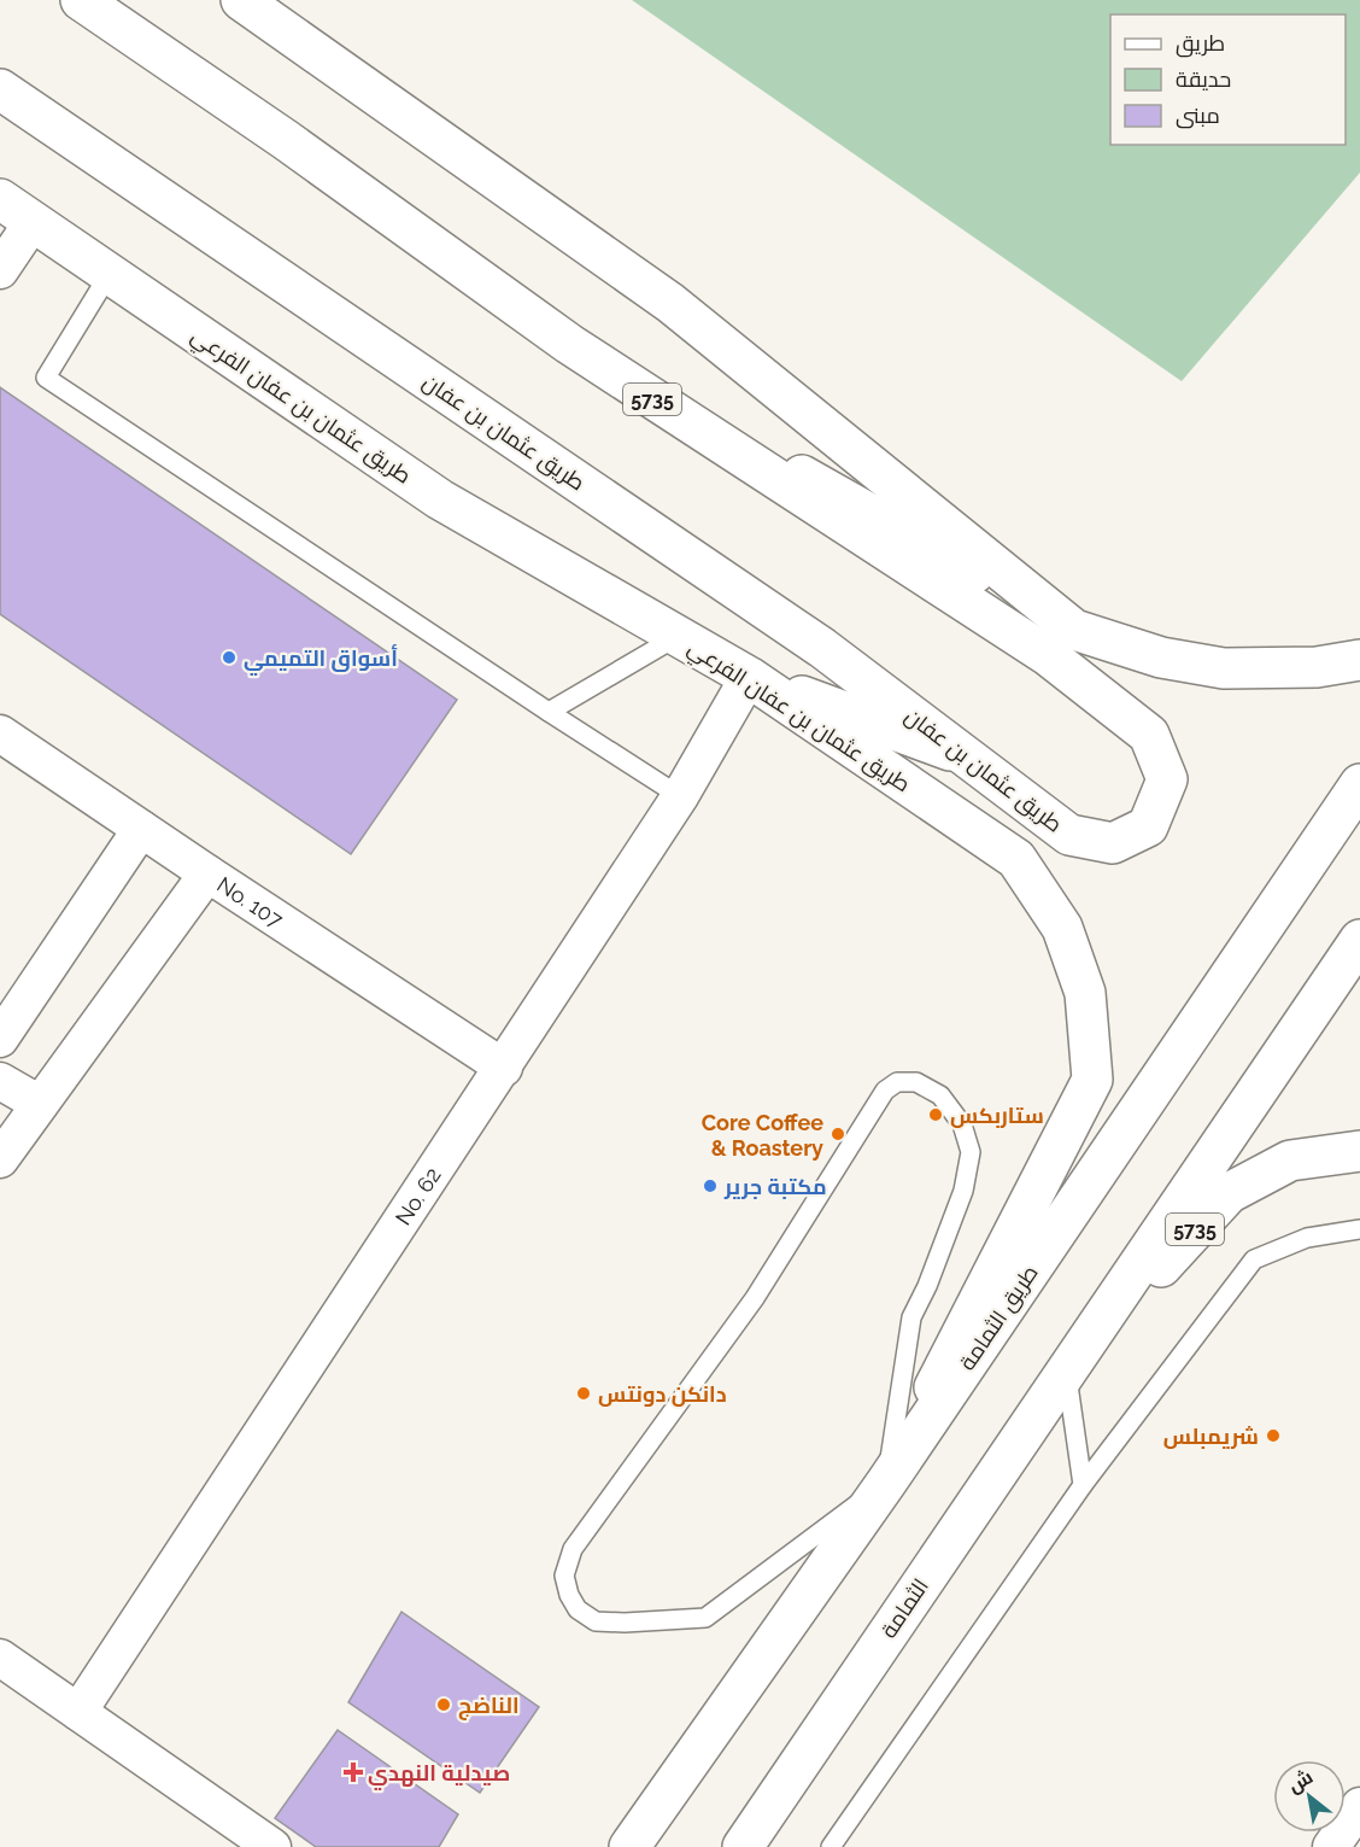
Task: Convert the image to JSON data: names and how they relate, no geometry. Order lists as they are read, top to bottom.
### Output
{
  "streets": {
    "main road": [
      "5735",
      "طريق عثمان بن عفان الفرعي",
      "طريق عثمان بن عفان",
      "طريق الثمامة",
      "الثمامة"
    ],
    "street": ["No. 107", "No. 62"]
  },
  "crossings": [
    ["5735", "الثمامة"],
    ["طريق عثمان بن عفان الفرعي", "No. 62"],
    ["طريق عثمان بن عفان الفرعي", "طريق الثمامة"],
    ["No. 107", "No. 62"]
  ],
  "places": {
    "other": [
      "أسواق التميمي",
      "ستاربكس",
      "Core Coffee & Roastery",
      "مكتبة جرير",
      "دانكن دونتس",
      "شريمبلس",
      "الناضج"
    ],
    "health": ["صيدلية النهدي"]
  },
  "legend": ["طريق", "حديقة", "مبنى"],
  "north": "top left"
}
